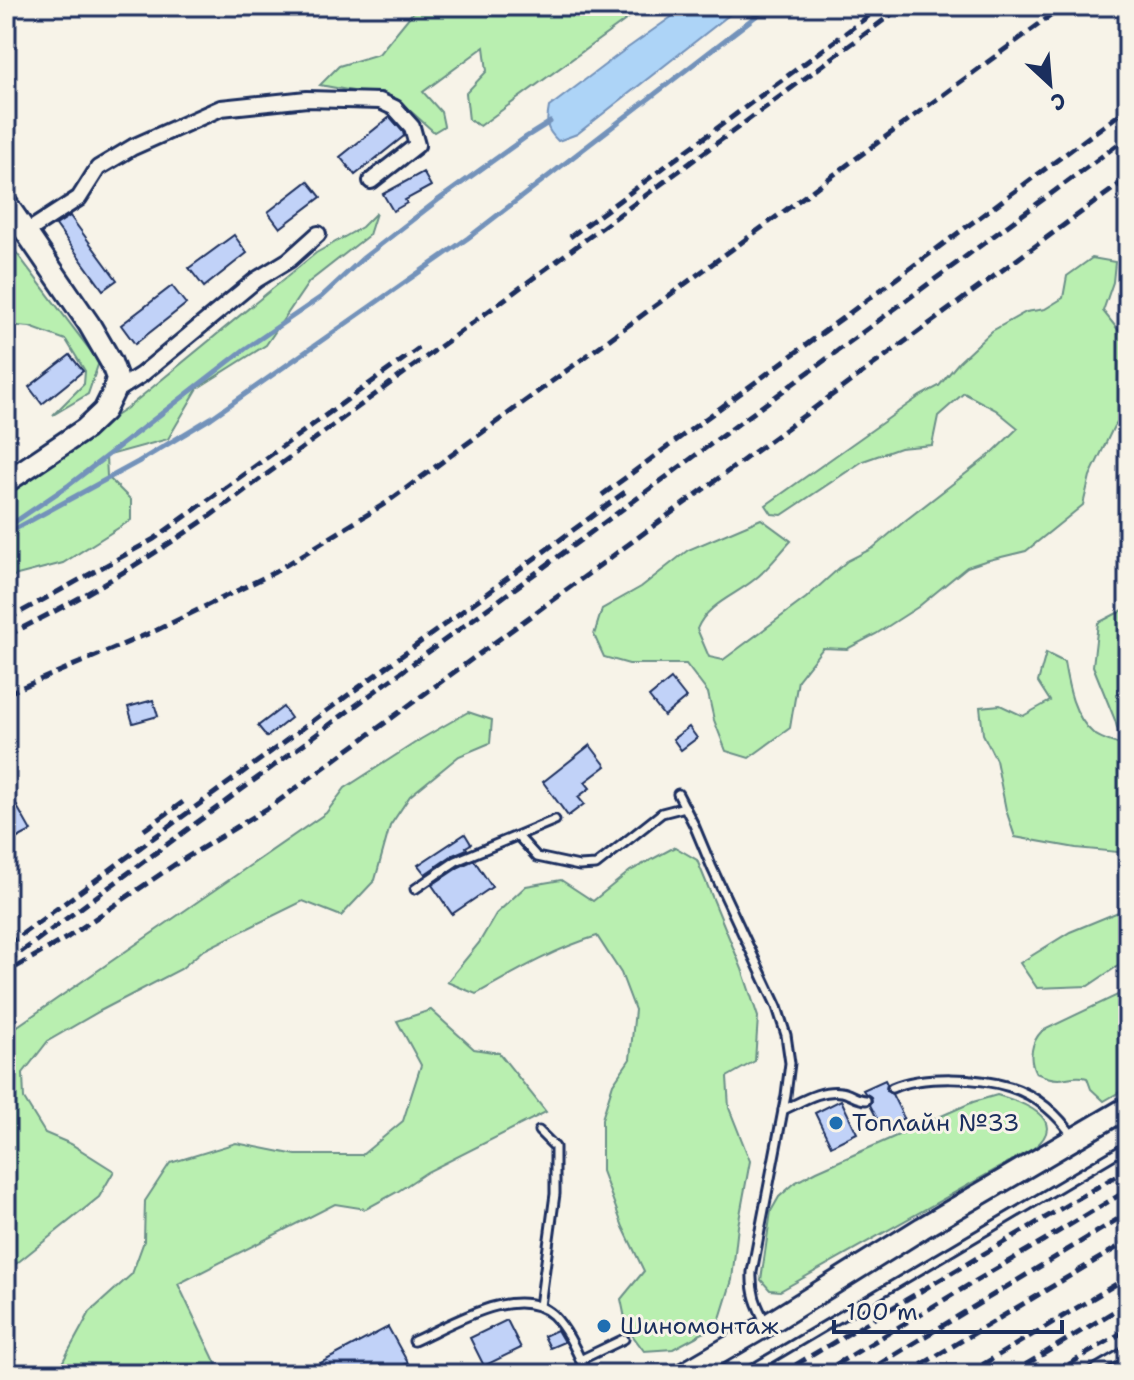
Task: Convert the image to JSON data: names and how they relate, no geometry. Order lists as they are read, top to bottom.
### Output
{
  "places": ["Топлайн №33", "Шиномонтаж"],
  "scale_bar": "100 m",
  "north": "bottom right"
}
